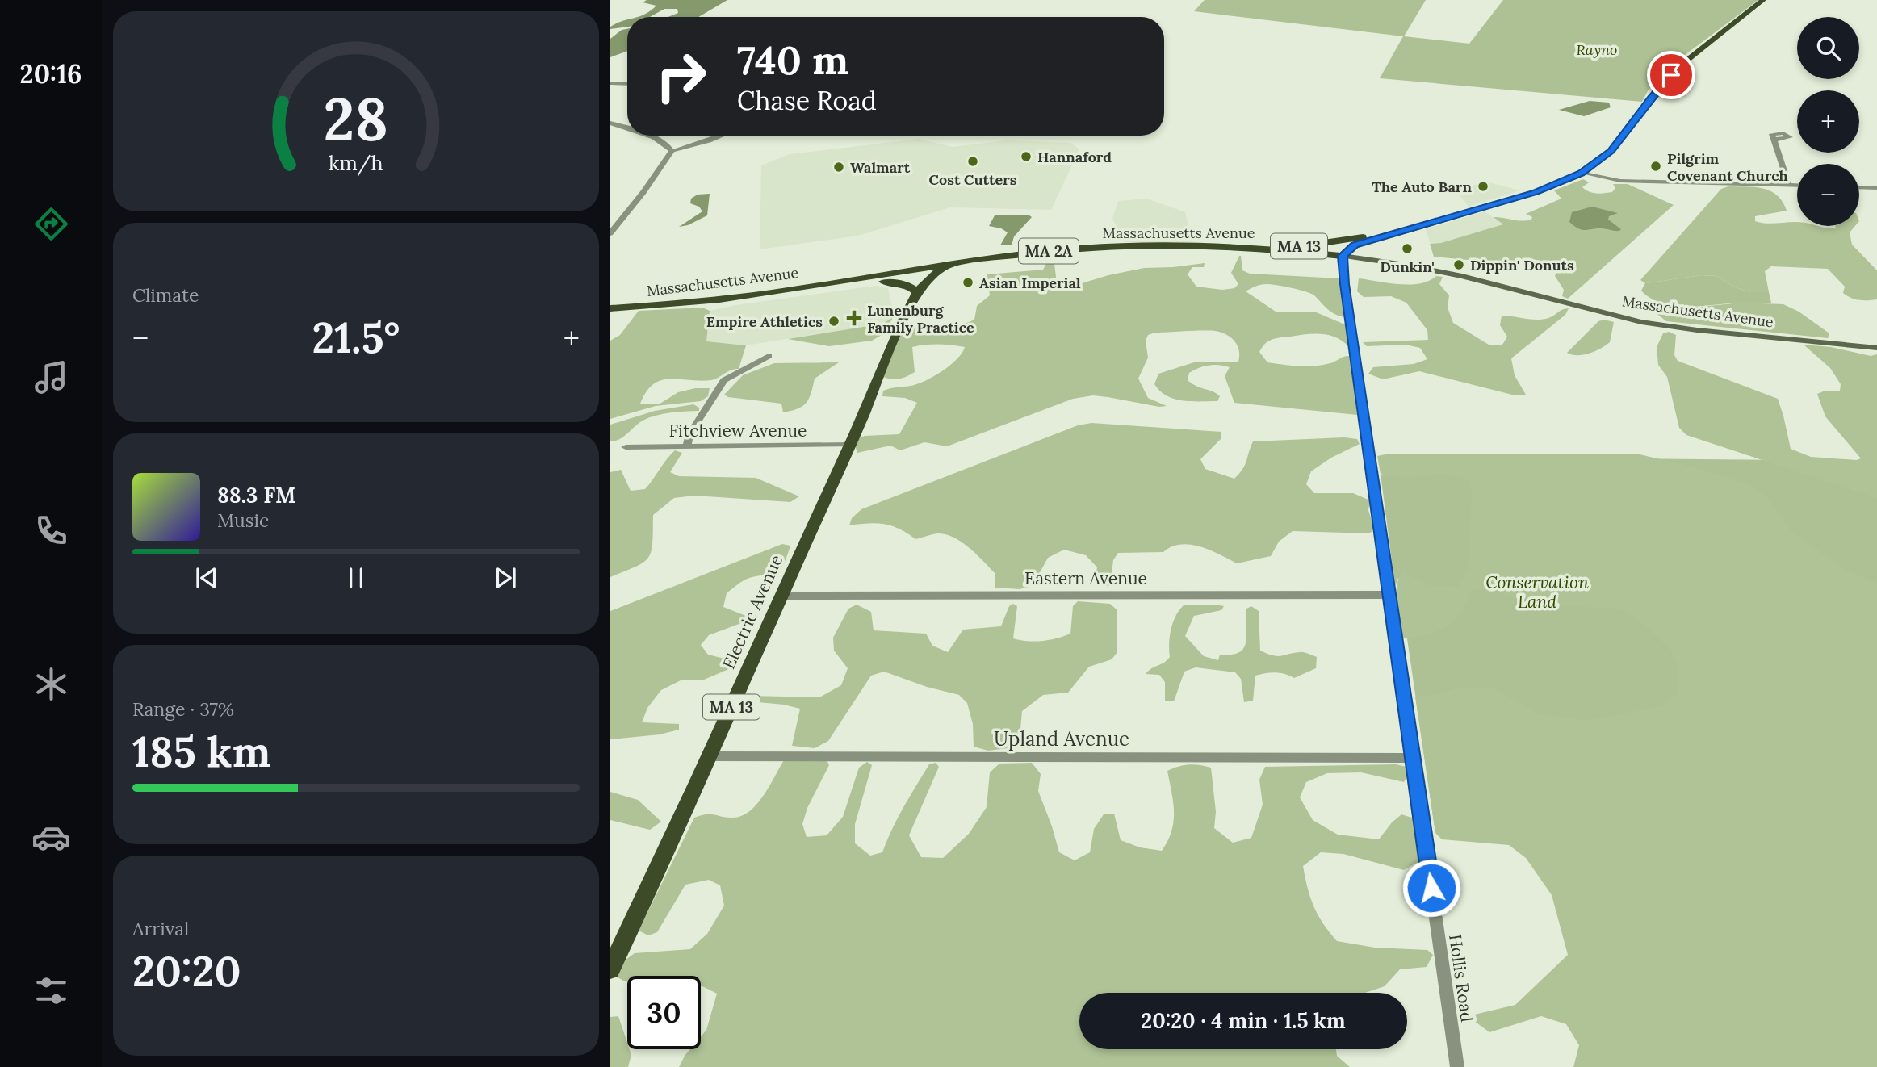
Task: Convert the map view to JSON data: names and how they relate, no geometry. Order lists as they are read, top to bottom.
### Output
{
  "streets": {
    "main road": [
      "Massachusetts Avenue",
      "MA 13",
      "MA 2A",
      "Electric Avenue"
    ],
    "street": [
      "Fitchview Avenue",
      "Eastern Avenue",
      "Upland Avenue",
      "Hollis Road"
    ]
  },
  "crossings": [
    ["Massachusetts Avenue", "MA 13"],
    ["Massachusetts Avenue", "Hollis Road"],
    ["MA 13", "Electric Avenue"],
    ["MA 13", "Hollis Road"],
    ["Fitchview Avenue", "Electric Avenue"],
    ["Eastern Avenue", "Electric Avenue"],
    ["Eastern Avenue", "Hollis Road"],
    ["Electric Avenue", "Upland Avenue"],
    ["Upland Avenue", "Hollis Road"]
  ],
  "parks": ["Rayno", "Conservation Land"],
  "places": {
    "other": [
      "Hannaford",
      "Cost Cutters",
      "Pilgrim Covenant Church",
      "Walmart",
      "The Auto Barn",
      "Dunkin'",
      "Dippin' Donuts",
      "Asian Imperial",
      "Empire Athletics"
    ],
    "health": ["Lunenburg Family Practice"]
  },
  "page": {
    "tabs": "20:16",
    "map_buttons": ["+", "−"],
    "turn": ["740 m", "Chase Road"],
    "tile": [
      "Climate",
      ["Range · 37%", "185 km"],
      ["Arrival", "20:20"]
    ],
    "heat": ["−", "21.5°", "+"],
    "song": ["88.3 FM", "Music"],
    "limit": "30",
    "trip": "20:20 · 4 min · 1.5 km",
    "gauge": ["28", "km/h"]
  }
}
